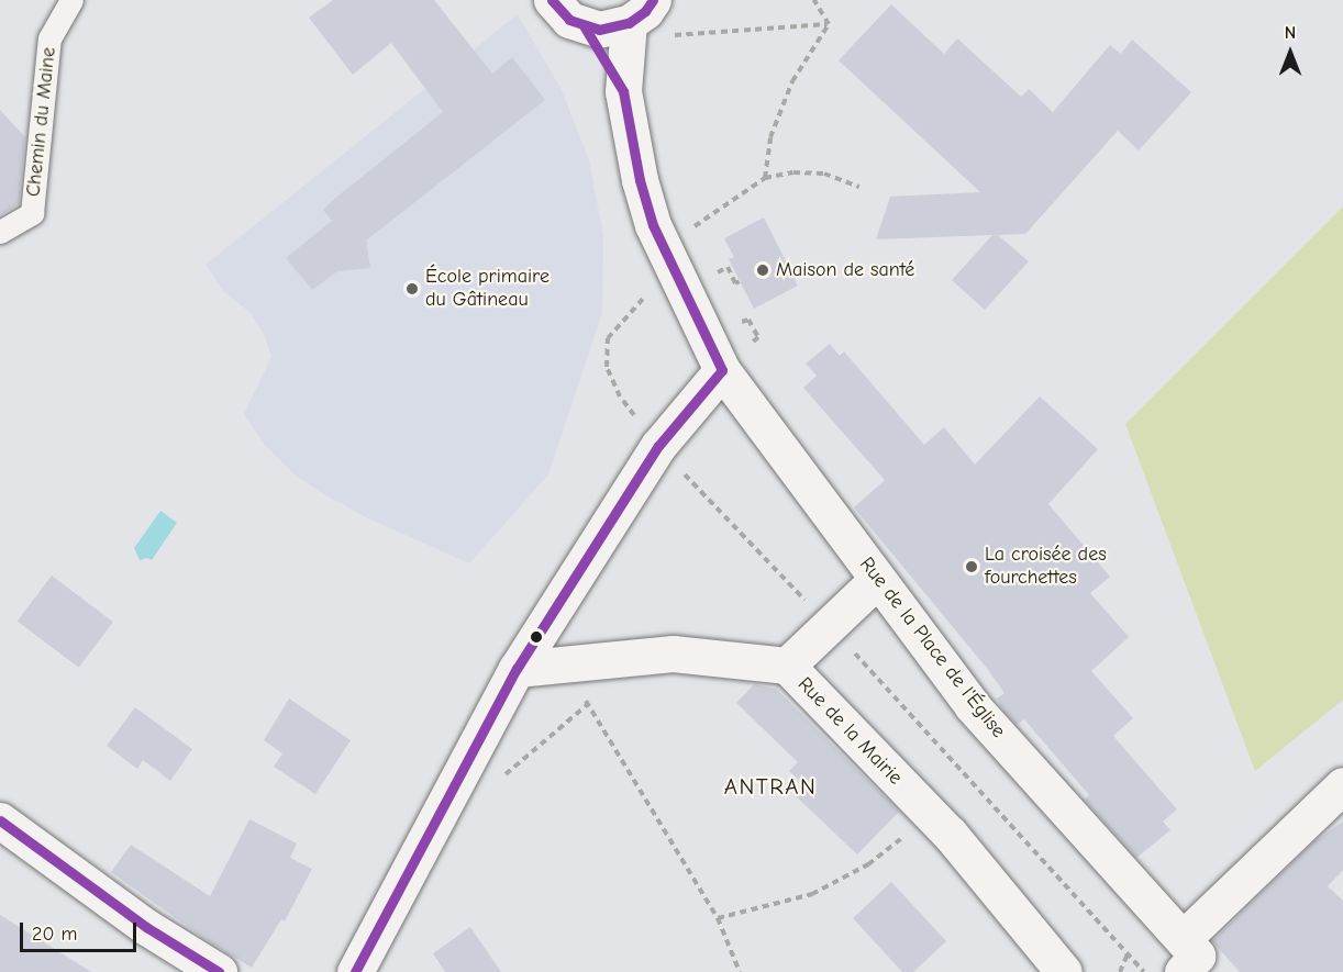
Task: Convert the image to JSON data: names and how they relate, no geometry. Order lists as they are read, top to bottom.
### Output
{
  "streets": {
    "street": ["Rue de la Place de l'Église", "Rue de la Mairie"],
    "lane": ["Chemin du Maine"]
  },
  "districts": ["ANTRAN"],
  "places": ["Maison de santé", "École primaire du Gâtineau", "La croisée des fourchettes"],
  "scale_bar": "20 m",
  "north": "top"
}
